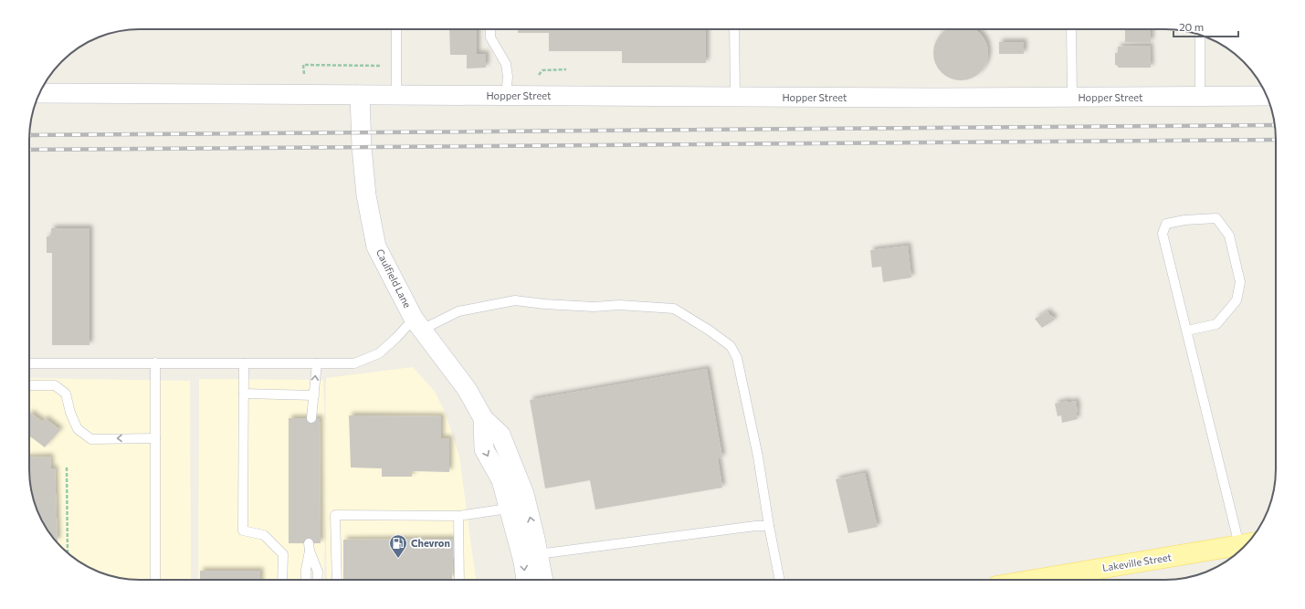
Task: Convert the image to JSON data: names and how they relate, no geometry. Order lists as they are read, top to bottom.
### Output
{
  "streets": {
    "main road": ["Lakeville Street"],
    "street": ["Hopper Street", "Caulfield Lane"]
  },
  "crossings": [
    ["Hopper Street", "Caulfield Lane"]
  ],
  "places": {
    "fuel station": ["Chevron"]
  },
  "scale_bar": "20 m"
}
